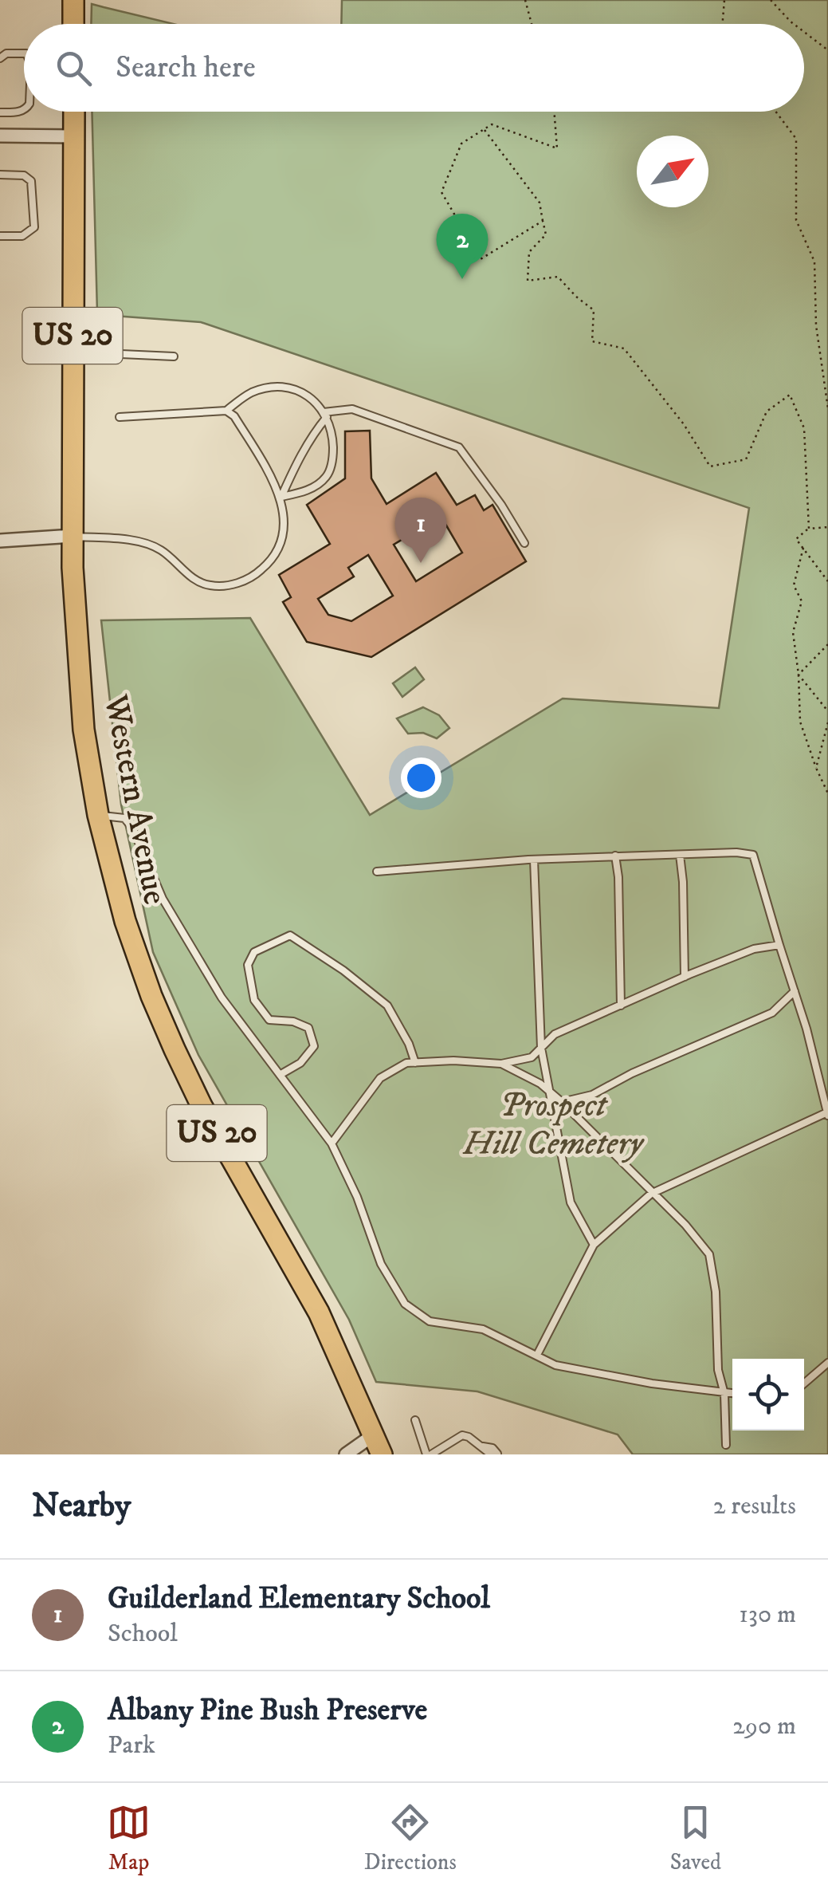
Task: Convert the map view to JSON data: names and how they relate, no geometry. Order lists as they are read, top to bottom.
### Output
{
  "streets": {
    "main road": ["US 20", "Western Avenue"]
  },
  "parks": ["Prospect Hill Cemetery"],
  "north": "top right",
  "page": {
    "search": "Search here",
    "pins": ["2", "1"],
    "heading": ["Nearby", "2 results"],
    "list": [
      {
        "mark": "1",
        "name": "Guilderland Elementary School",
        "note": "School",
        "value": "130 m"
      },
      {
        "mark": "2",
        "name": "Albany Pine Bush Preserve",
        "note": "Park",
        "value": "290 m"
      }
    ],
    "nav": ["Map", "Directions", "Saved"]
  }
}
